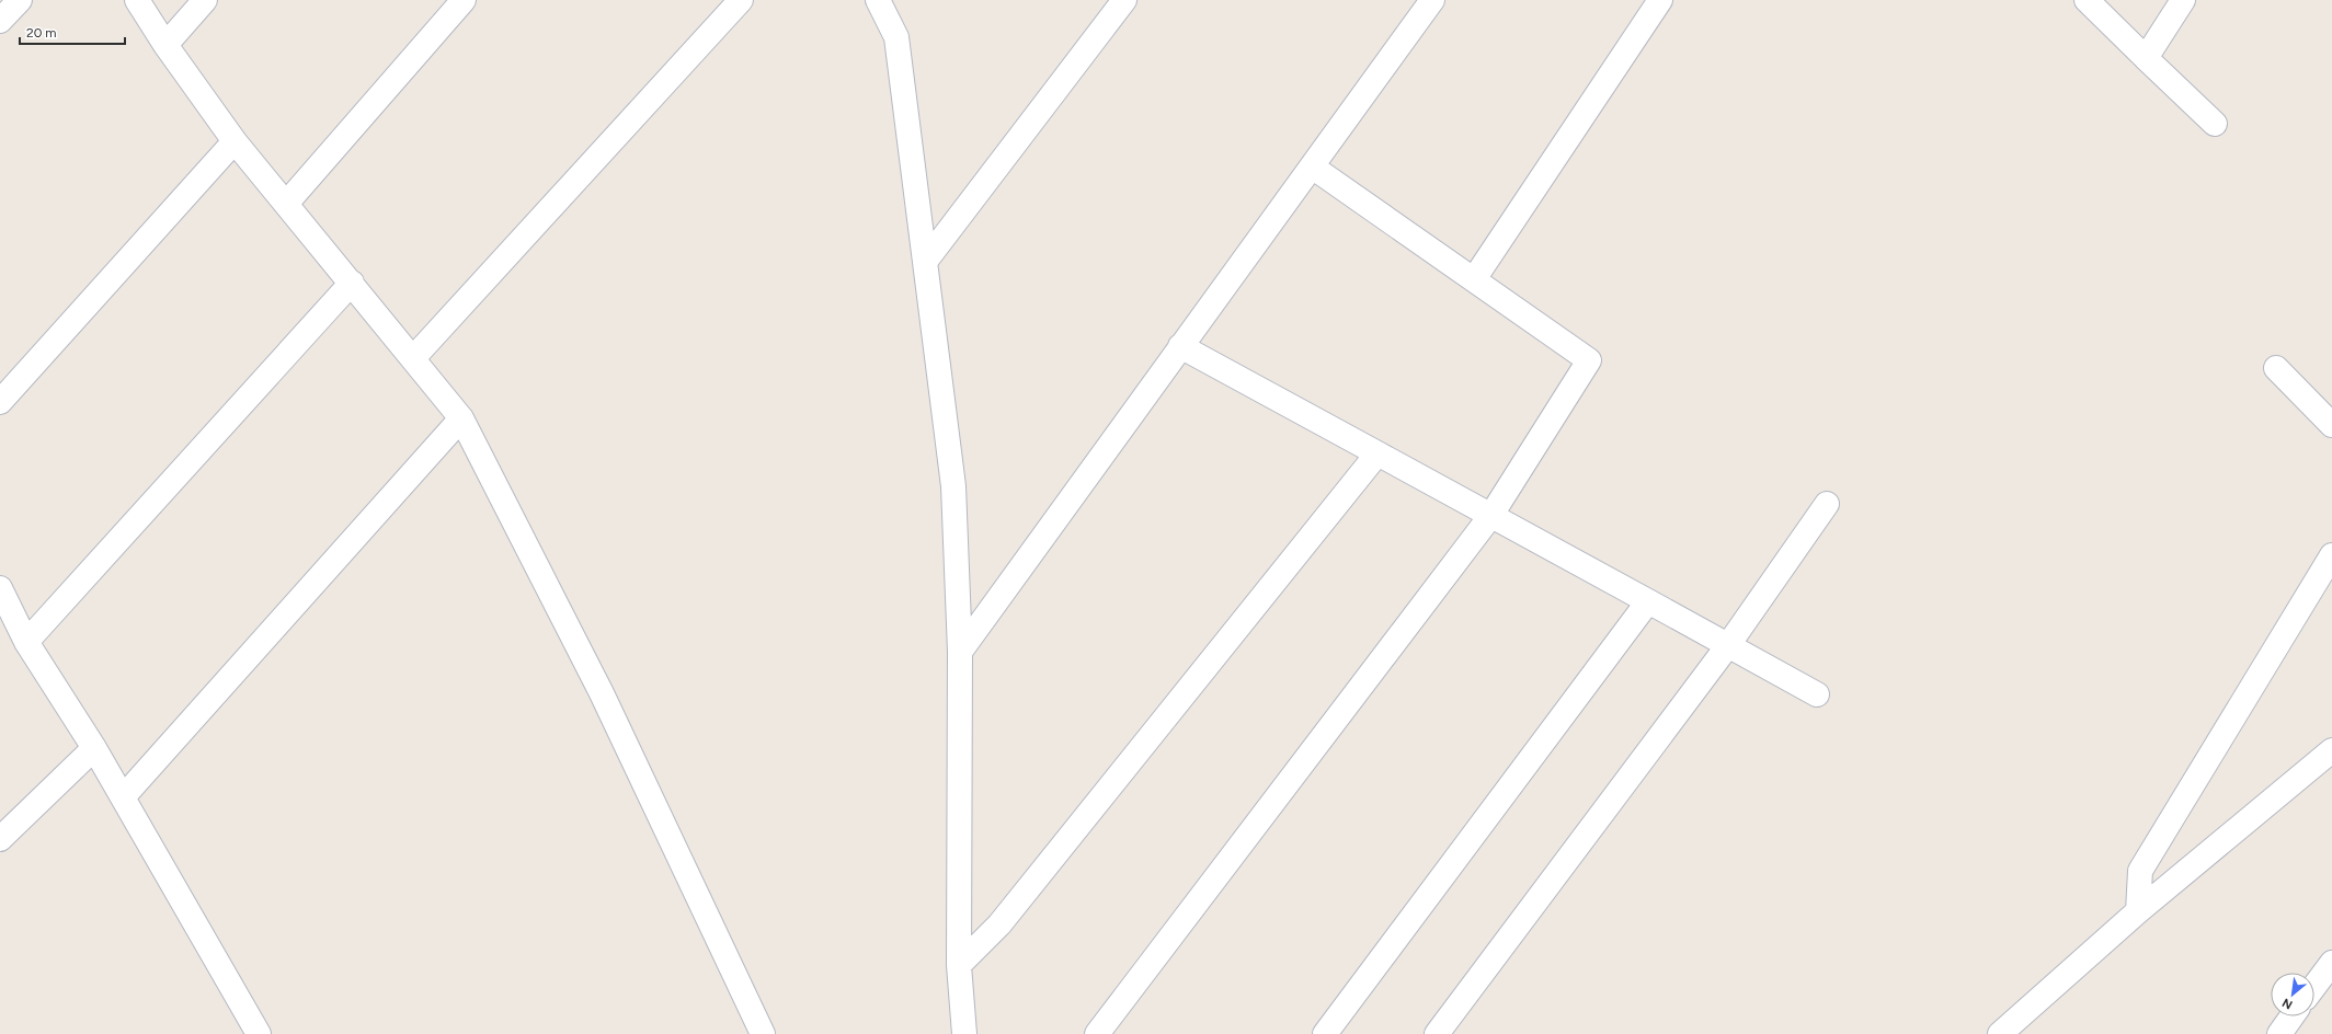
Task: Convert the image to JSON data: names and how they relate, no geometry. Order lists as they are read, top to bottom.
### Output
{
  "scale_bar": "20 m",
  "north": "bottom left"
}
